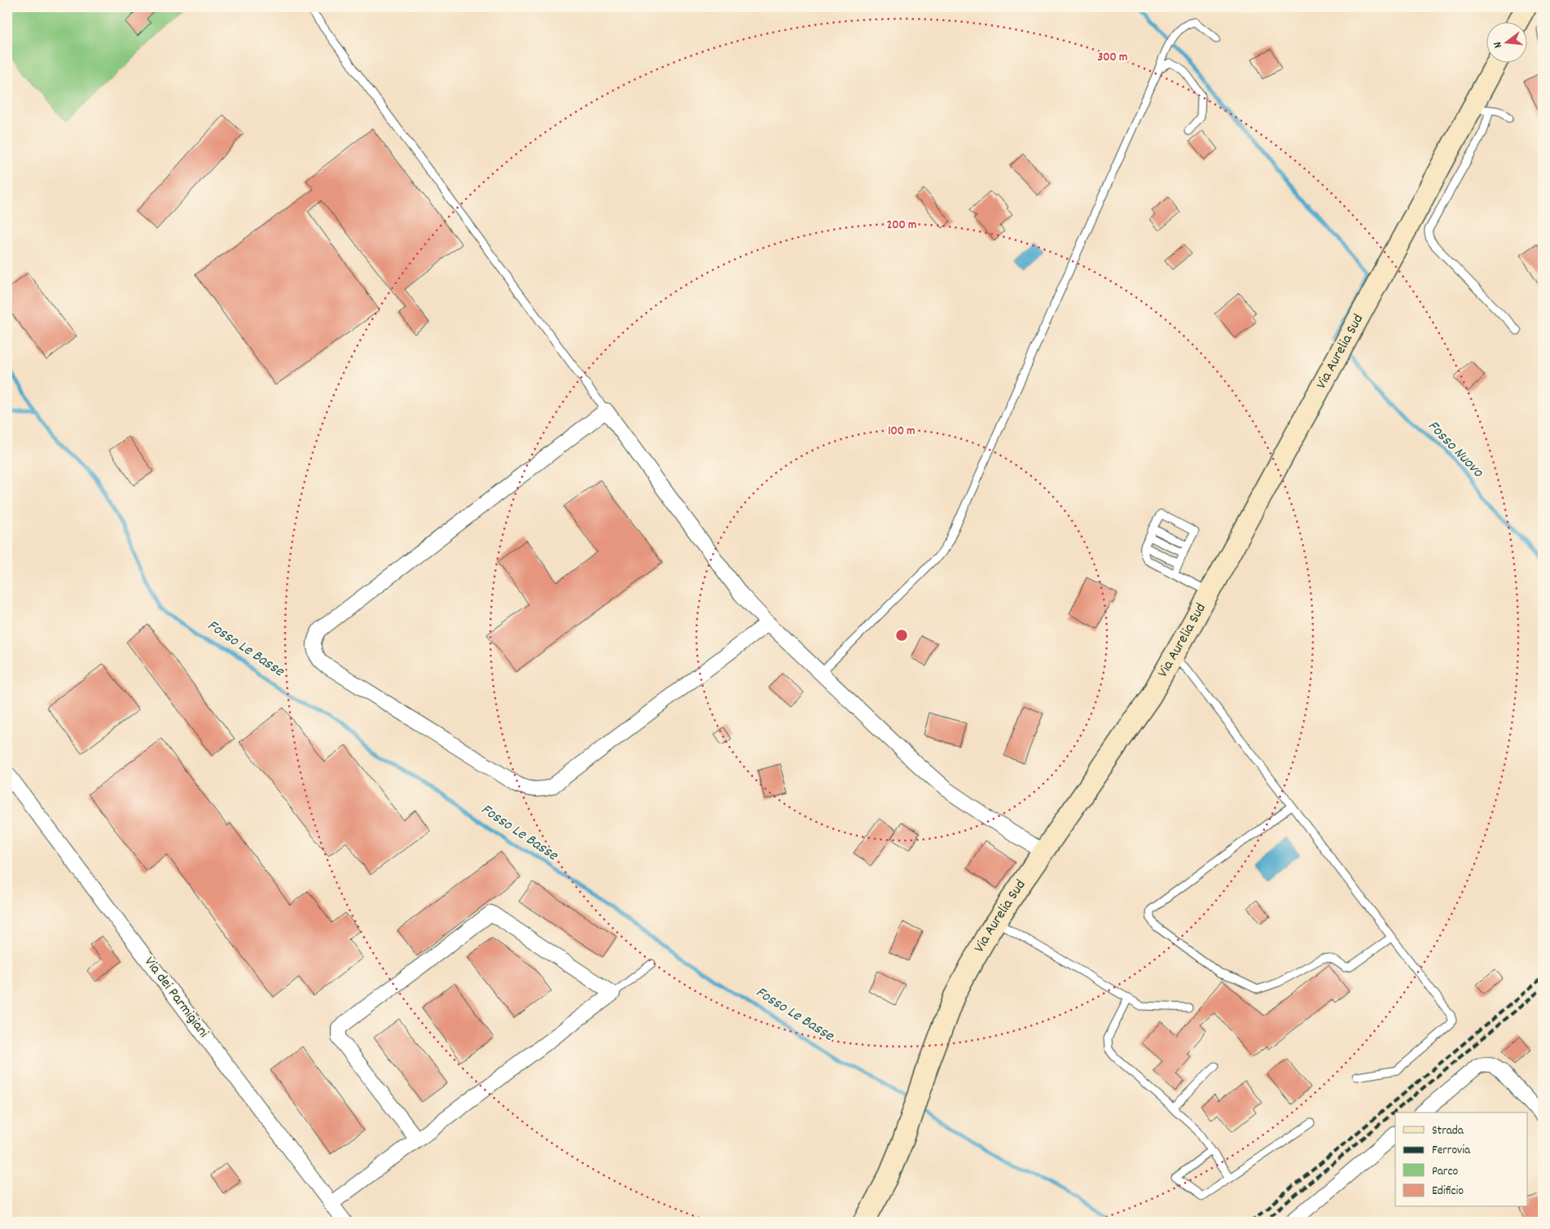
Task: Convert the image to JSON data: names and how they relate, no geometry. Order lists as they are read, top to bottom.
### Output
{
  "streets": {
    "main road": ["Via Aurelia Sud"],
    "street": ["Via dei Parmigiani"]
  },
  "water": ["Fosso Nuovo", "Fosso Le Basse"],
  "legend": [
    "Strada",
    "Ferrovia",
    "Parco",
    "Edificio"
  ],
  "north": "left",
  "rings": ["300 m", "200 m", "100 m"]
}
